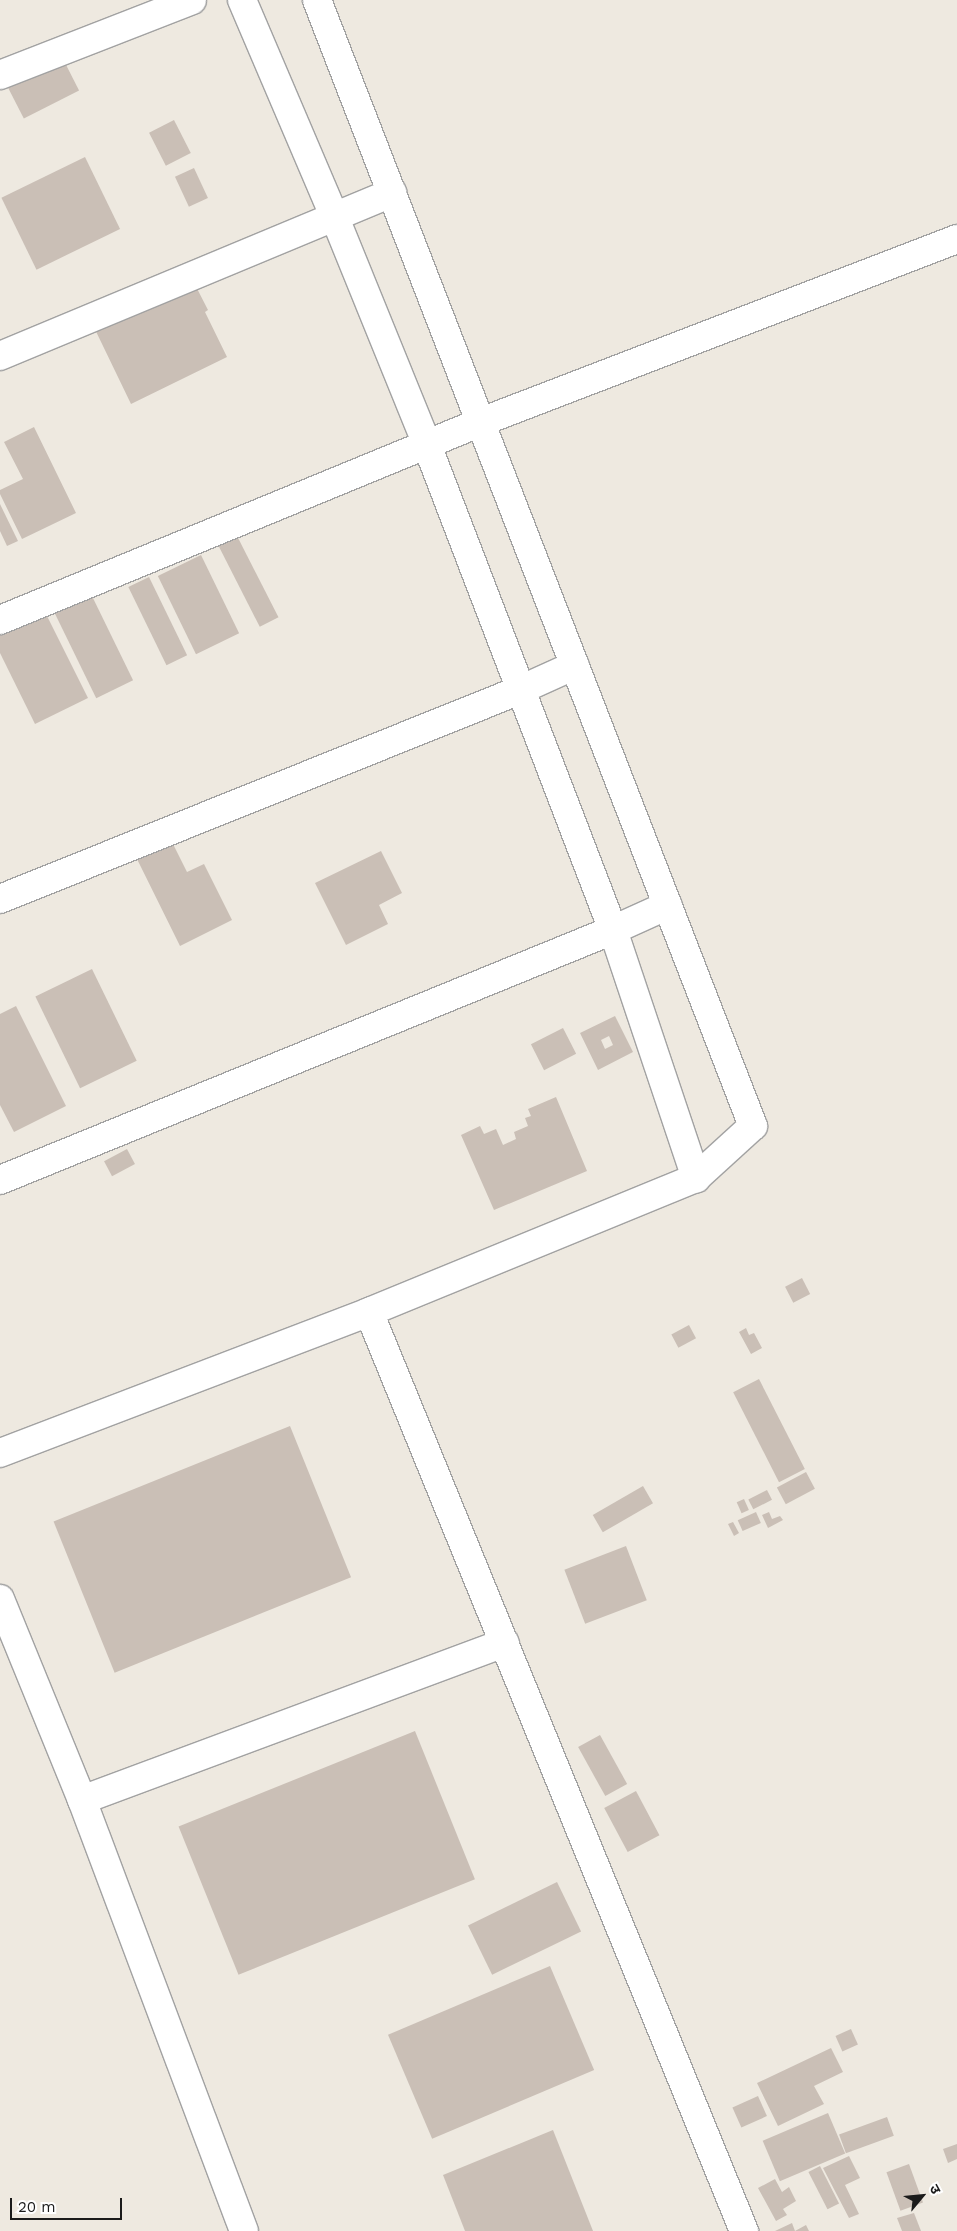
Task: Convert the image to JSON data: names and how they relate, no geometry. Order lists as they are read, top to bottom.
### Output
{
  "scale_bar": "20 m",
  "north": "top right"
}
